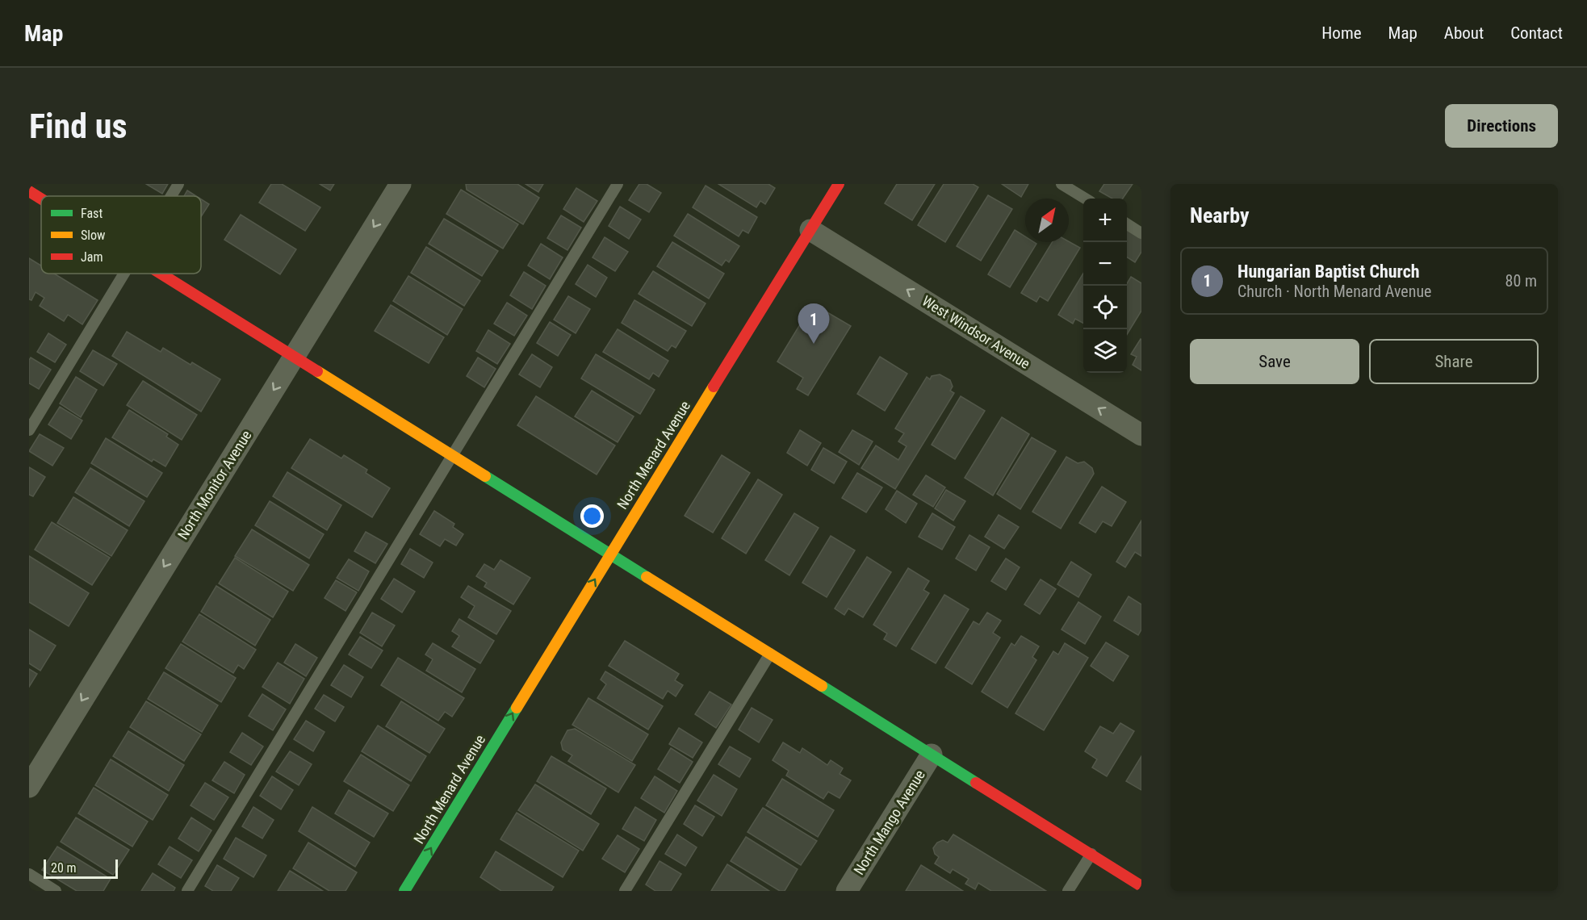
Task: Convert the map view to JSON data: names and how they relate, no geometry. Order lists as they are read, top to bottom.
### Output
{
  "streets": {
    "street": [
      "West Windsor Avenue",
      "North Menard Avenue",
      "North Monitor Avenue",
      "North Mango Avenue"
    ]
  },
  "crossings": [
    ["West Windsor Avenue", "North Menard Avenue"]
  ],
  "one_way": ["West Windsor Avenue", "North Menard Avenue", "North Monitor Avenue"],
  "legend": ["Fast", "Slow", "Jam"],
  "scale_bar": "20 m",
  "north": "top right",
  "page": {
    "header": "Map",
    "nav": [
      "Home",
      "Map",
      "About",
      "Contact"
    ],
    "buttons": [
      "Directions",
      ["Save", "Share"]
    ],
    "title": "Find us",
    "heading": "Nearby",
    "map_buttons": ["+", "−"],
    "list": [
      {
        "mark": "1",
        "name": "Hungarian Baptist Church",
        "note": "Church · North Menard Avenue",
        "value": "80 m"
      }
    ],
    "pins": "1",
    "scale": "20 m"
  }
}
